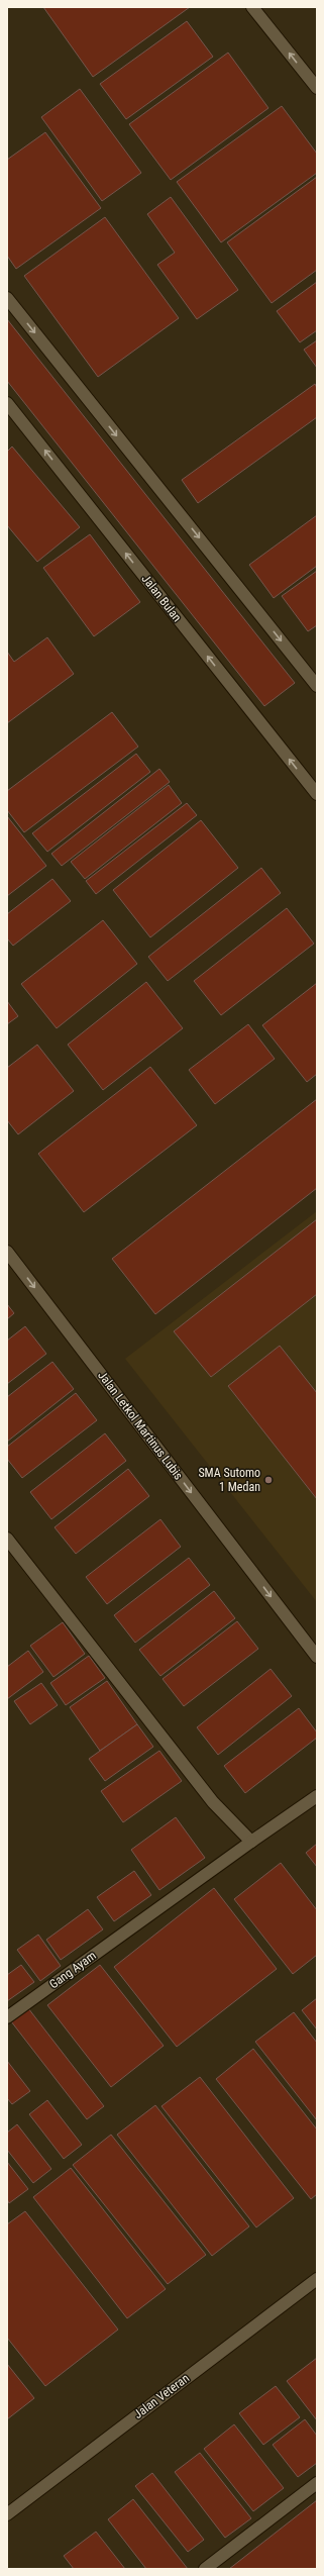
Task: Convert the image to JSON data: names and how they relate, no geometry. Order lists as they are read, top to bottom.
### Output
{
  "streets": {
    "street": [
      "Jalan Bulan",
      "Jalan Letkol Martinus Lubis",
      "Gang Ayam",
      "Jalan Veteran"
    ]
  },
  "one_way": ["Jalan Letkol Martinus Lubis"],
  "places": ["SMA Sutomo 1 Medan"]
}
